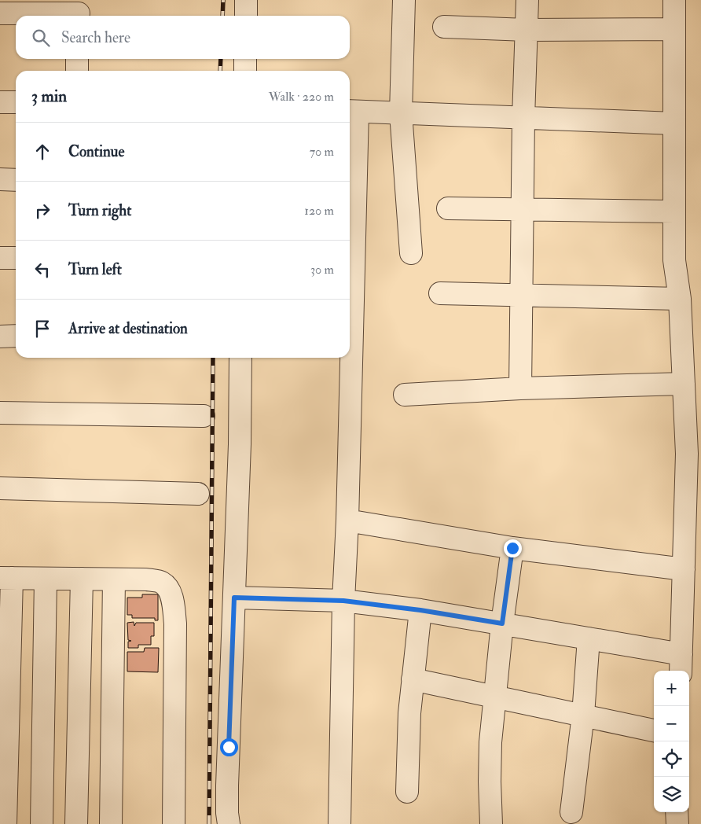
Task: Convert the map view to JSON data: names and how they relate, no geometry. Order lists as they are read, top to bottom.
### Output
{
  "page": {
    "search": "Search here",
    "heading": ["3 min", "Walk · 220 m"],
    "list": [
      ["Continue", "70 m"],
      ["Turn right", "120 m"],
      ["Turn left", "30 m"],
      "Arrive at destination"
    ],
    "map_buttons": ["+", "−"]
  }
}
